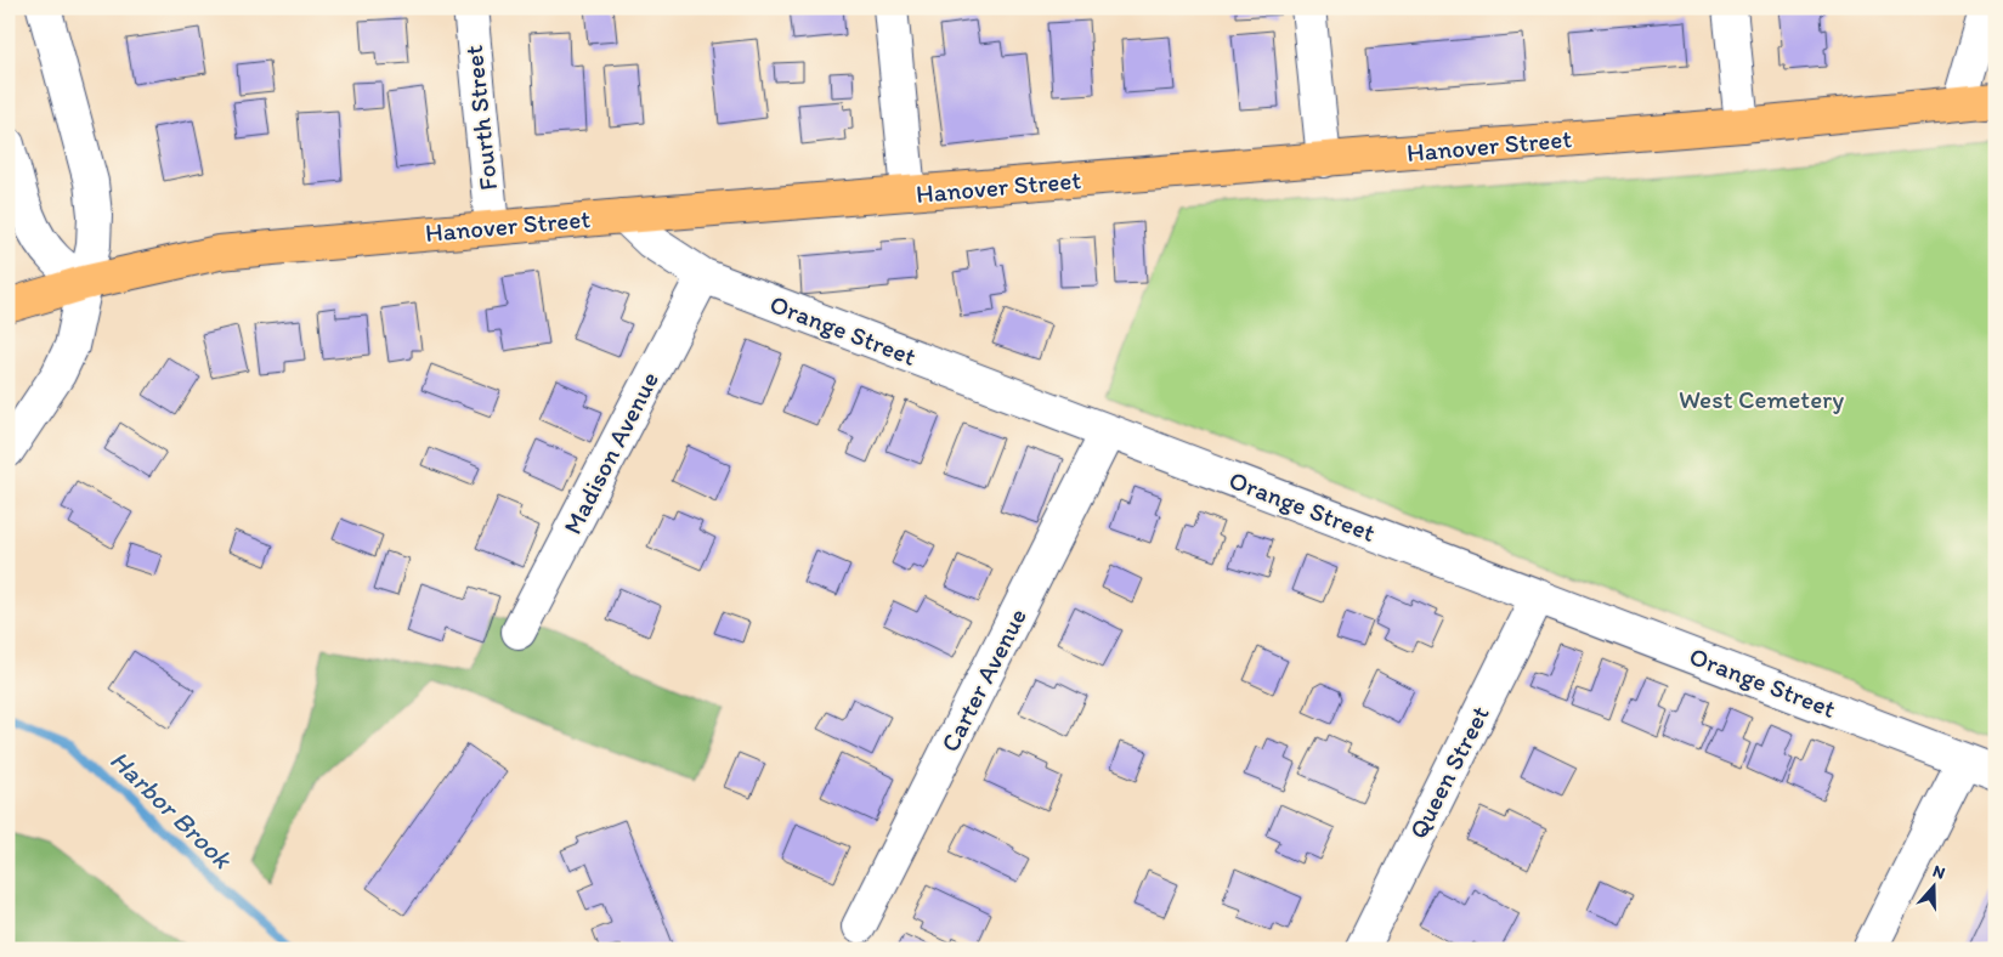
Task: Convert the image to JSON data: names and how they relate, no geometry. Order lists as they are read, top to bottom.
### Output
{
  "streets": {
    "main road": ["Hanover Street"],
    "street": [
      "Fourth Street",
      "Orange Street",
      "Madison Avenue",
      "Carter Avenue",
      "Queen Street"
    ]
  },
  "crossings": [
    ["Fourth Street", "Hanover Street"],
    ["Hanover Street", "Orange Street"],
    ["Orange Street", "Madison Avenue"],
    ["Orange Street", "Carter Avenue"],
    ["Orange Street", "Queen Street"]
  ],
  "water": ["Harbor Brook"],
  "parks": ["West Cemetery"],
  "north": "top"
}
